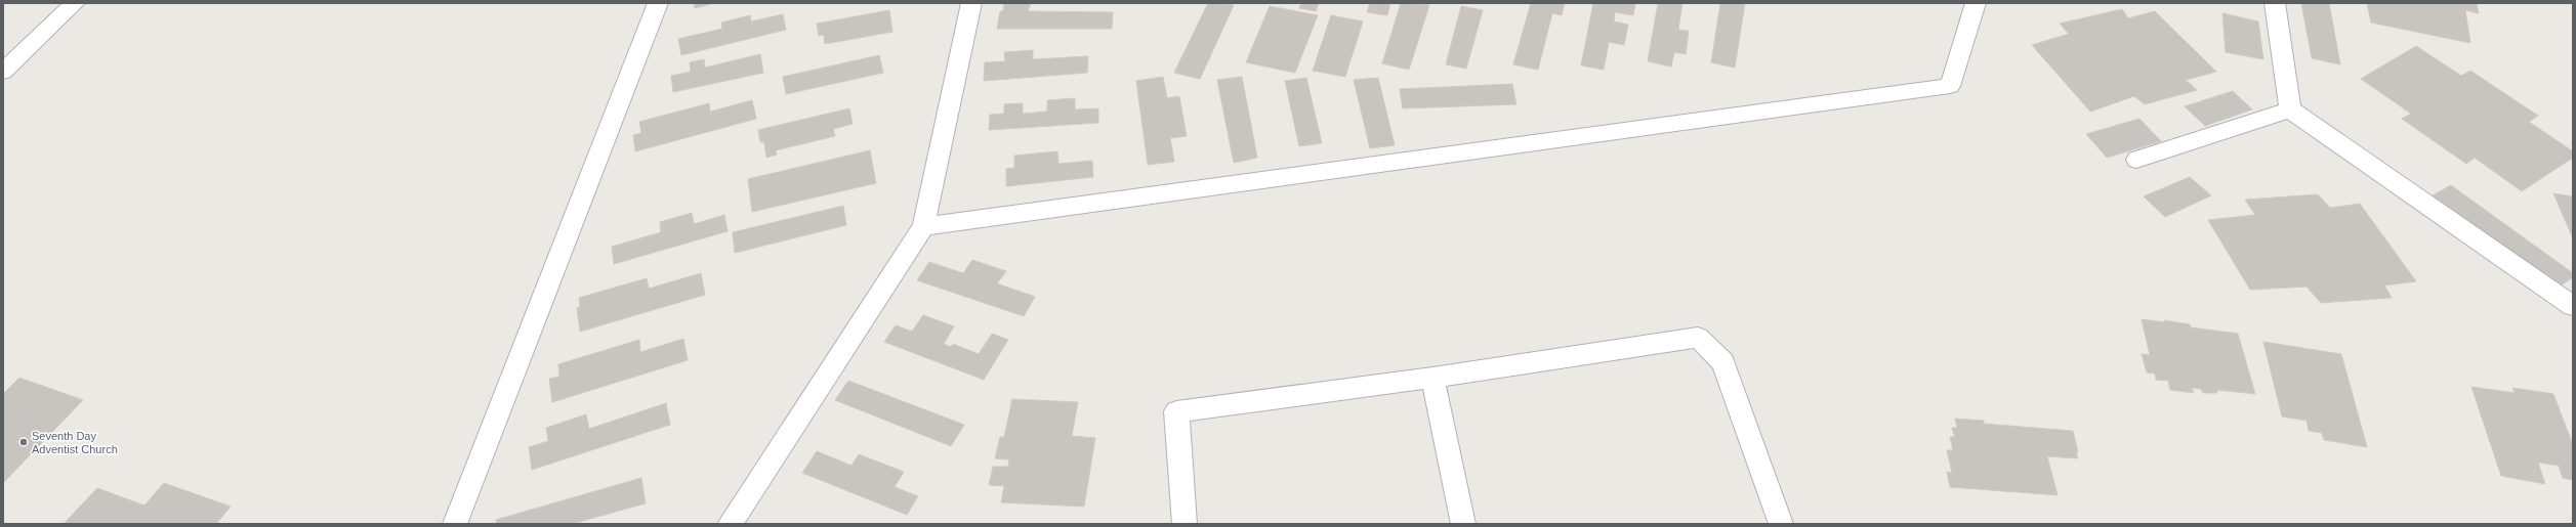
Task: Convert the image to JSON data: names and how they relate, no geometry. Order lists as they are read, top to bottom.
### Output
{
  "places": ["Seventh Day Adventist Church"]
}
